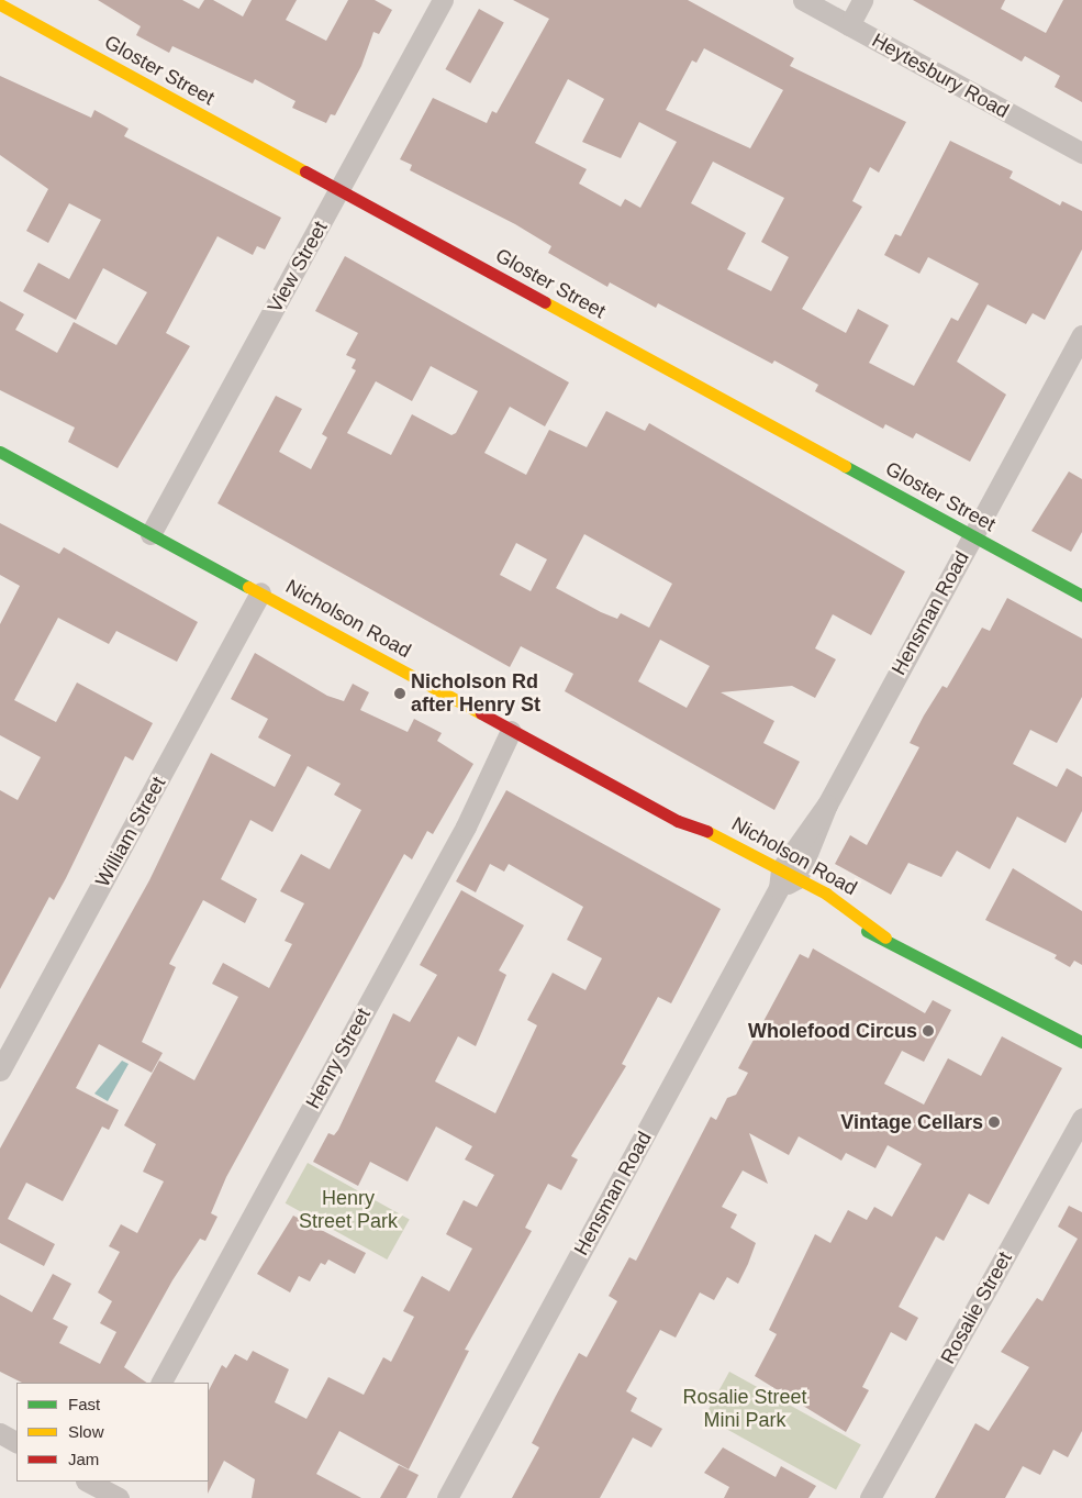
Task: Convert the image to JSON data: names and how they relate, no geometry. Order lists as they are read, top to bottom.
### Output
{
  "streets": {
    "main road": ["Gloster Street", "Nicholson Road"],
    "street": [
      "Heytesbury Road",
      "View Street",
      "Hensman Road",
      "William Street",
      "Henry Street",
      "Rosalie Street"
    ]
  },
  "crossings": [
    ["Gloster Street", "View Street"],
    ["Gloster Street", "Hensman Road"],
    ["View Street", "Nicholson Road"],
    ["Hensman Road", "Nicholson Road"],
    ["Nicholson Road", "William Street"],
    ["Nicholson Road", "Henry Street"]
  ],
  "parks": ["Henry Street Park", "Rosalie Street Mini Park"],
  "places": ["Nicholson Rd after Henry St", "Wholefood Circus", "Vintage Cellars"],
  "legend": ["Fast", "Slow", "Jam"]
}
